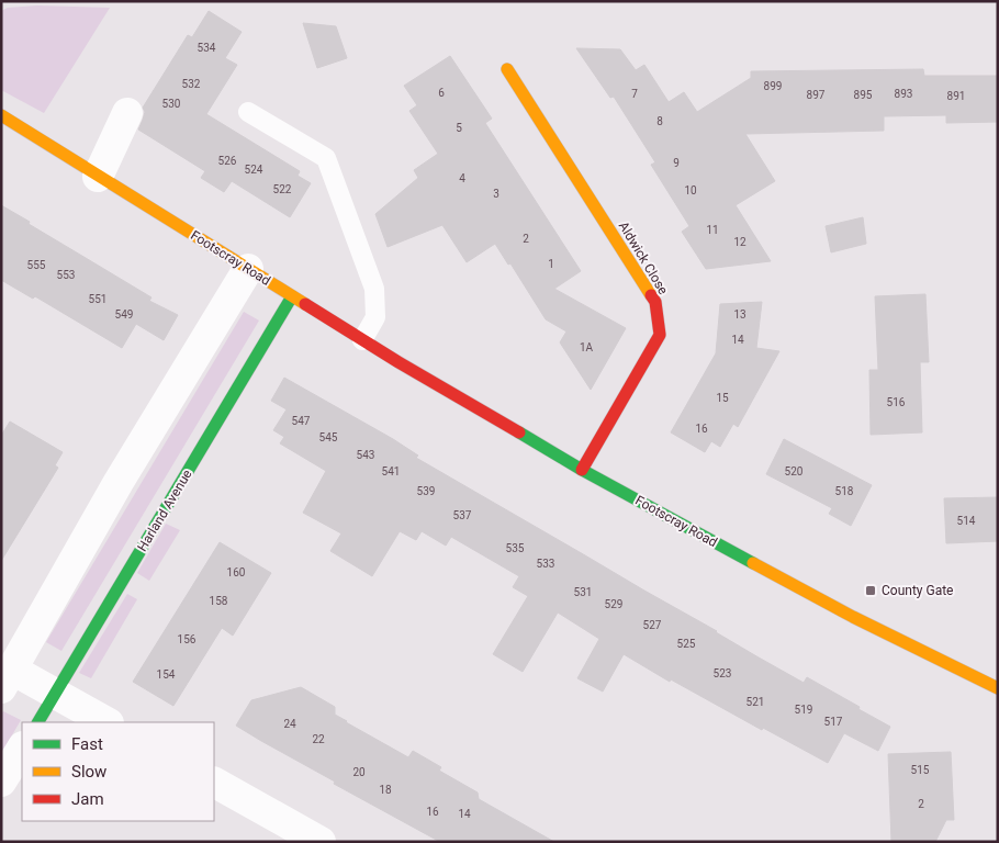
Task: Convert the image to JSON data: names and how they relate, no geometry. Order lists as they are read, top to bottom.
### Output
{
  "streets": {
    "main road": ["Footscray Road", "Aldwick Close", "Harland Avenue"]
  },
  "crossings": [
    ["Footscray Road", "Aldwick Close"],
    ["Footscray Road", "Harland Avenue"]
  ],
  "places": {
    "transit": ["County Gate"]
  },
  "house_numbers": [
    "534",
    "532",
    "899",
    "6",
    "7",
    "893",
    "897",
    "895",
    "891",
    "530",
    "8",
    "5",
    "526",
    "9",
    "524",
    "4",
    "522",
    "10",
    "3",
    "11",
    "2",
    "12",
    "1",
    "555",
    "553",
    "551",
    "549",
    "13",
    "14",
    "1A",
    "15",
    "516",
    "547",
    "16",
    "545",
    "543",
    "541",
    "520",
    "539",
    "518",
    "537",
    "514",
    "535",
    "533",
    "160",
    "531",
    "158",
    "529",
    "527",
    "156",
    "525",
    "523",
    "154",
    "521",
    "519",
    "517",
    "24",
    "22",
    "515",
    "20",
    "18",
    "2",
    "16",
    "14"
  ],
  "legend": ["Fast", "Slow", "Jam"]
}
